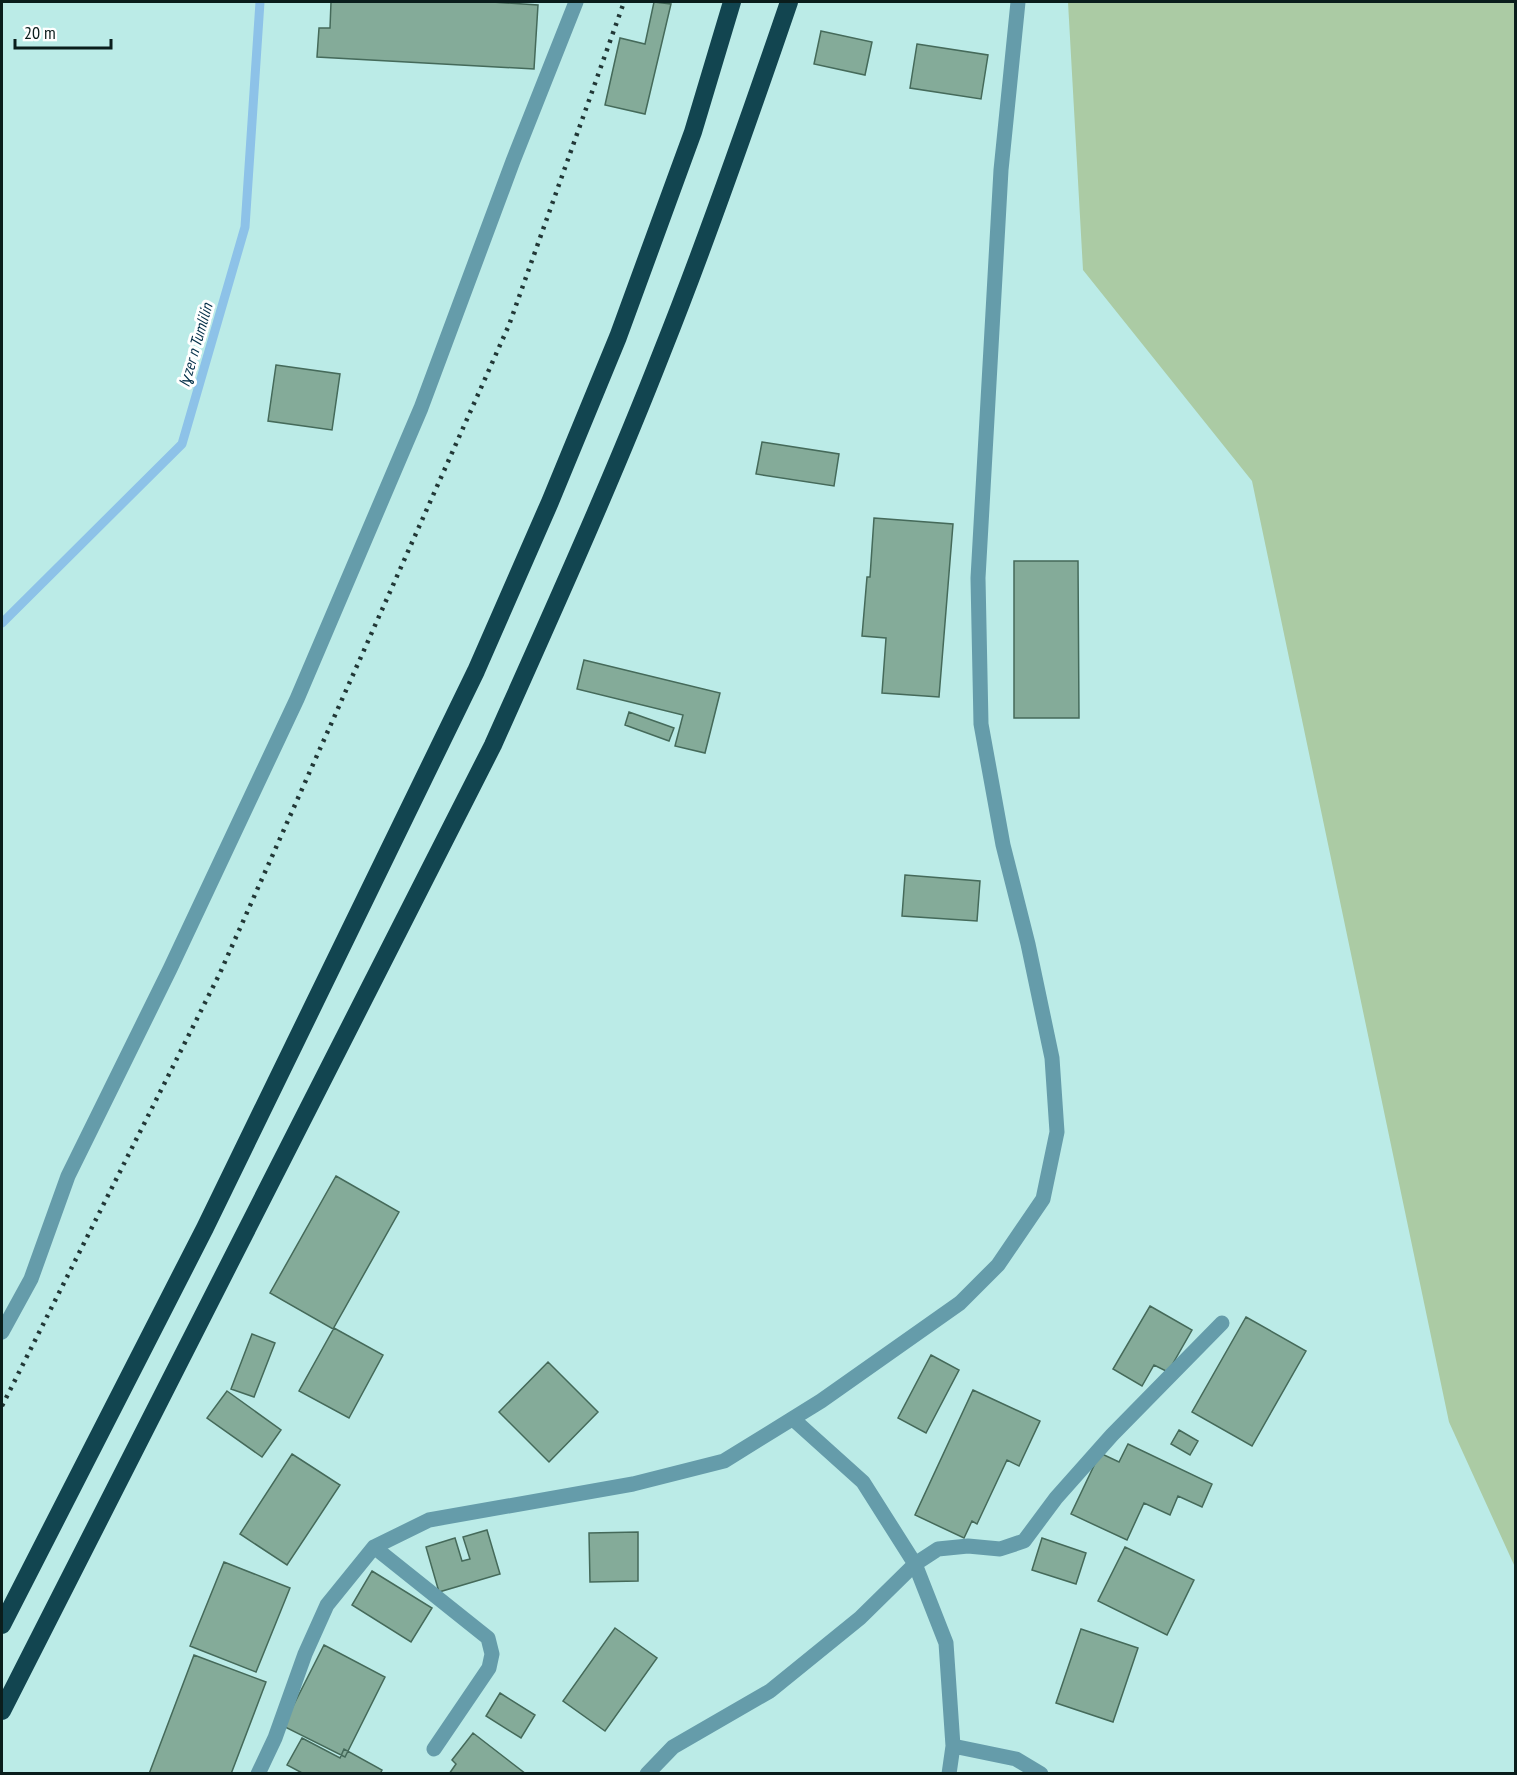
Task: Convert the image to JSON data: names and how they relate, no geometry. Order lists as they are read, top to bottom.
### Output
{
  "water": ["Iɣzer n Tumlilin"],
  "scale_bar": "20 m"
}
